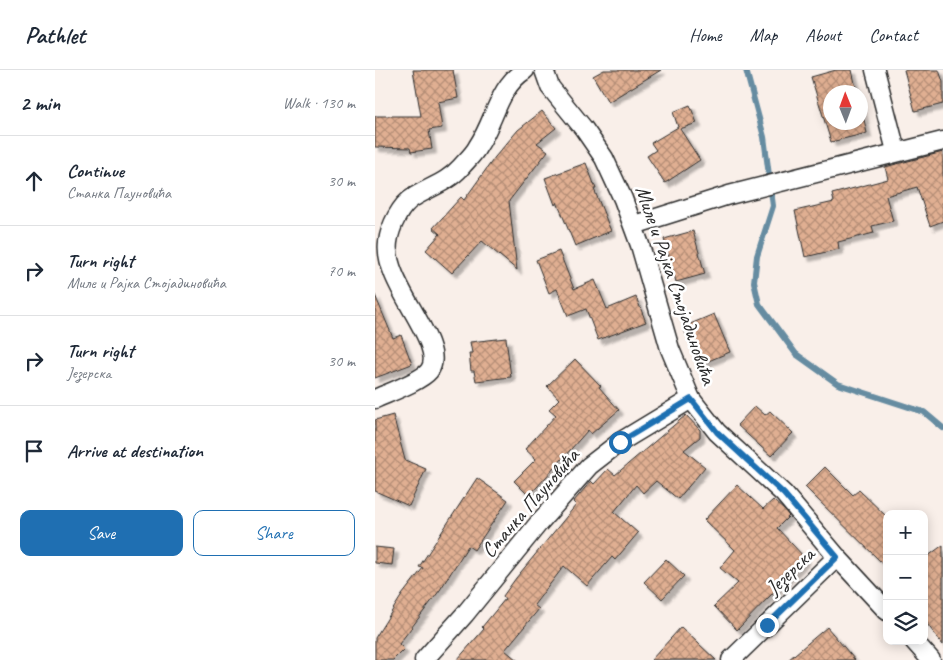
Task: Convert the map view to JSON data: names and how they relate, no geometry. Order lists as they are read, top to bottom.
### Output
{
  "streets": {
    "street": ["Миле и Рајка Стојадиновића", "Станка Пауновића", "Језерска"]
  },
  "crossings": [
    ["Миле и Рајка Стојадиновића", "Станка Пауновића"],
    ["Миле и Рајка Стојадиновића", "Језерска"]
  ],
  "north": "top",
  "page": {
    "header": "Pathlet",
    "nav": [
      "Home",
      "Map",
      "About",
      "Contact"
    ],
    "heading": ["2 min", "Walk · 130 m"],
    "list": [
      ["Continue", "Станка Пауновића", "30 m"],
      ["Turn right", "Миле и Рајка Стојадиновића", "70 m"],
      ["Turn right", "Језерска", "30 m"],
      "Arrive at destination"
    ],
    "buttons": ["Save", "Share"],
    "map_buttons": ["+", "−"]
  }
}
